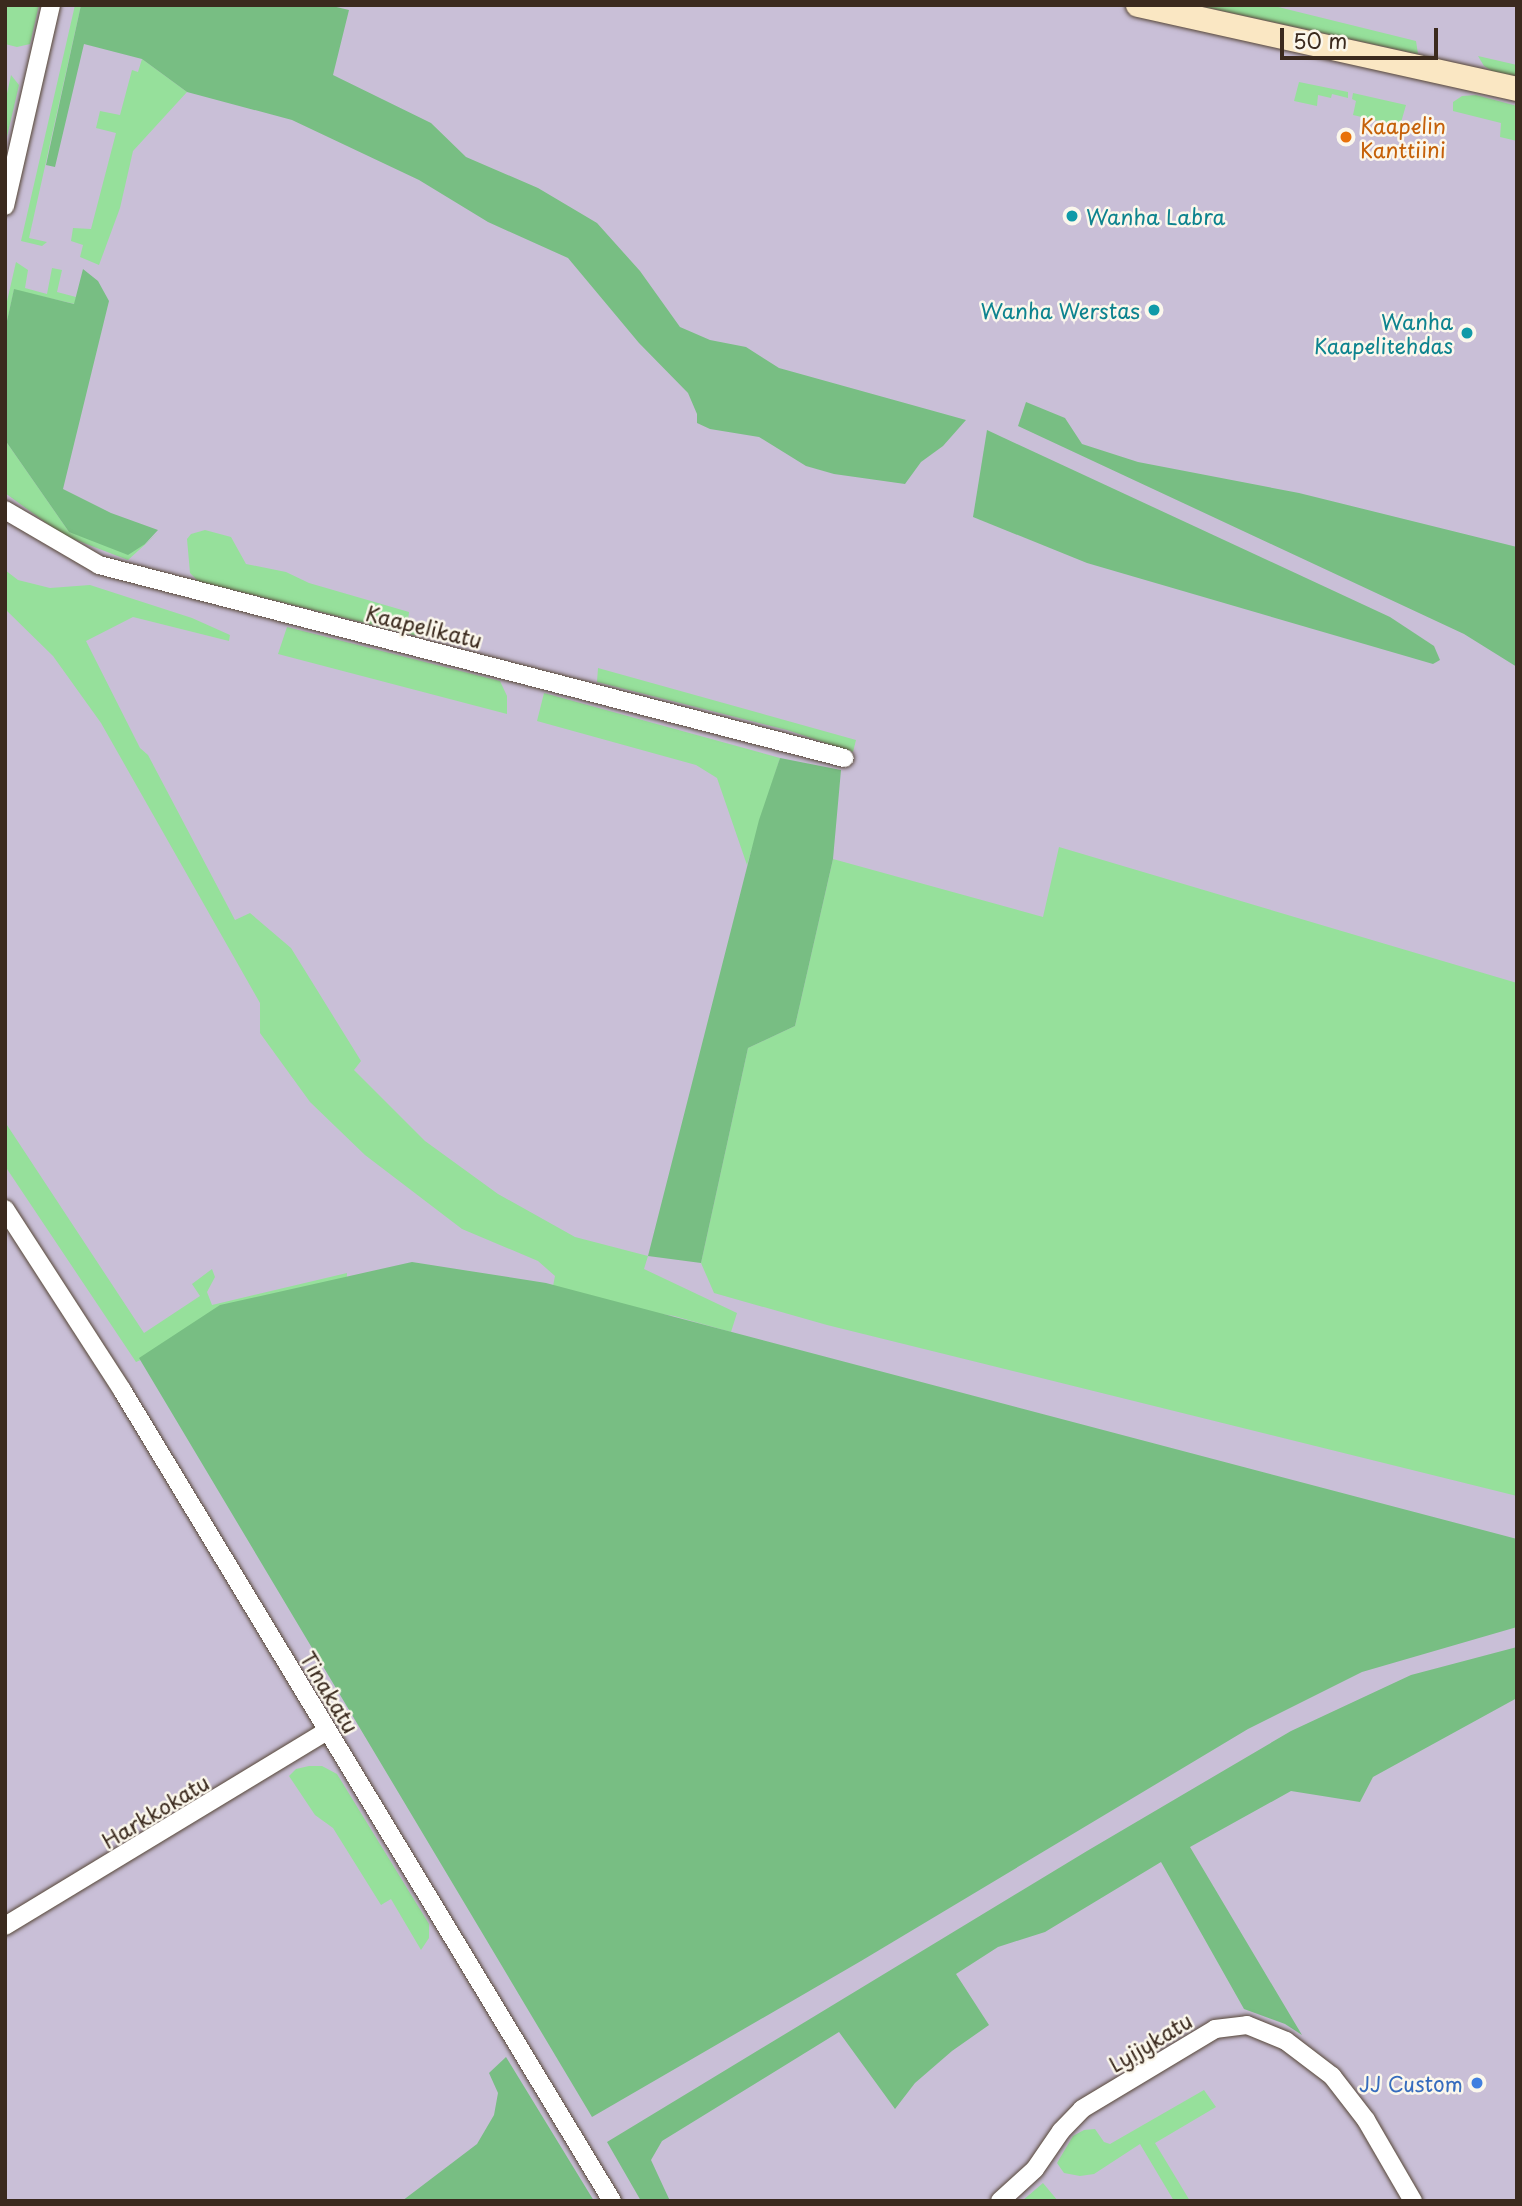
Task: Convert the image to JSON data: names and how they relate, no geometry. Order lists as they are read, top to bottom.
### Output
{
  "streets": {
    "street": [
      "Kaapelikatu",
      "Tinakatu",
      "Harkkokatu",
      "Lyijykatu"
    ]
  },
  "crossings": [
    ["Tinakatu", "Harkkokatu"]
  ],
  "places": [
    "Kaapelin Kanttiini",
    "Wanha Labra",
    "Wanha Werstas",
    "Wanha Kaapelitehdas",
    "JJ Custom"
  ],
  "scale_bar": "50 m"
}
